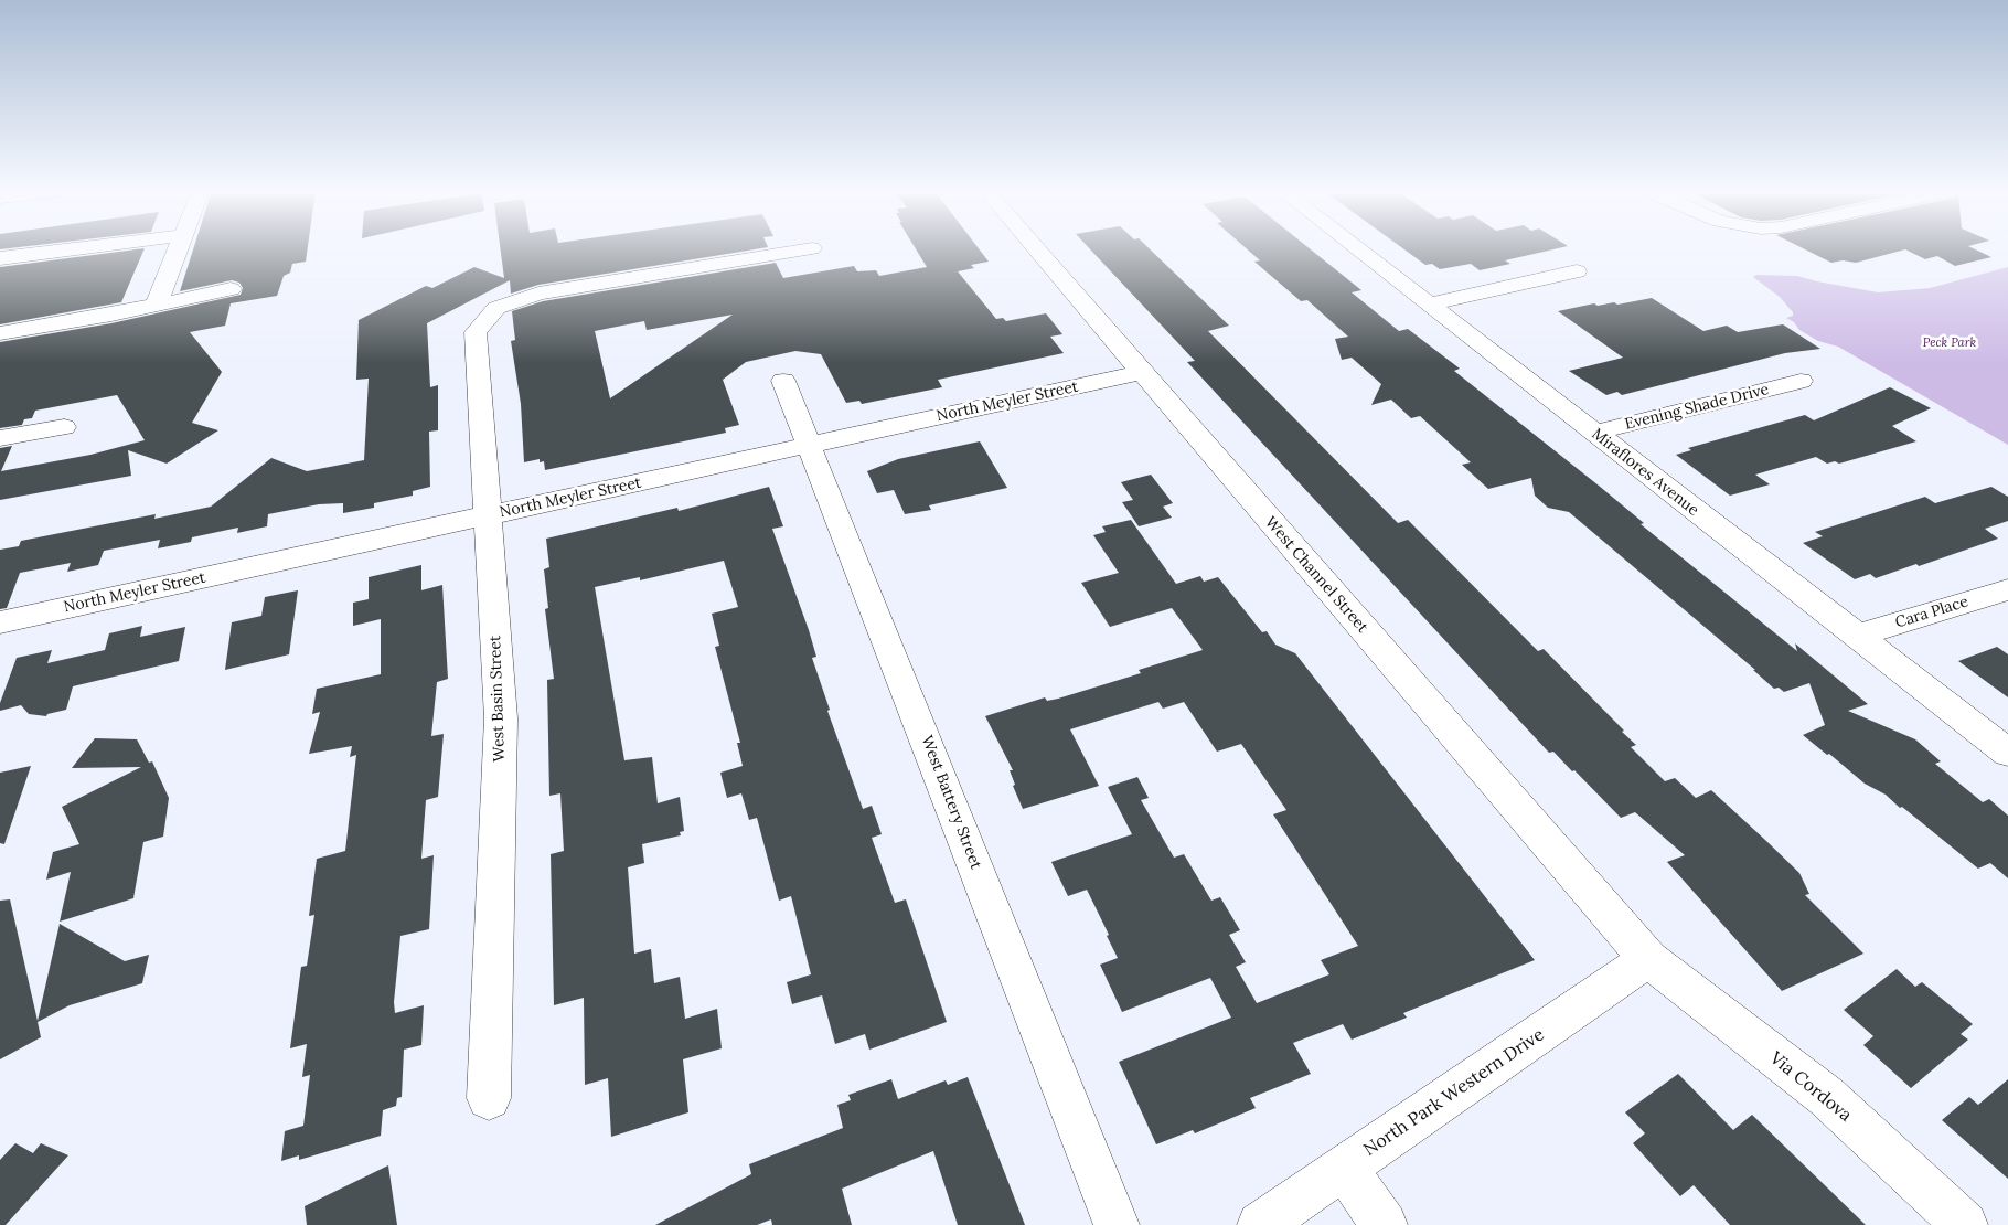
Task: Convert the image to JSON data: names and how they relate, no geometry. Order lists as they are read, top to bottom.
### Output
{
  "streets": {
    "street": [
      "North Meyler Street",
      "Evening Shade Drive",
      "Miraflores Avenue",
      "West Channel Street",
      "Cara Place",
      "West Basin Street",
      "West Battery Street",
      "Via Cordova",
      "North Park Western Drive"
    ]
  },
  "crossings": [
    ["North Meyler Street", "West Channel Street"],
    ["North Meyler Street", "West Basin Street"],
    ["North Meyler Street", "West Battery Street"],
    ["Evening Shade Drive", "Miraflores Avenue"],
    ["Miraflores Avenue", "Cara Place"],
    ["West Channel Street", "Via Cordova"],
    ["West Channel Street", "North Park Western Drive"],
    ["Via Cordova", "North Park Western Drive"]
  ],
  "parks": ["Peck Park"]
}
